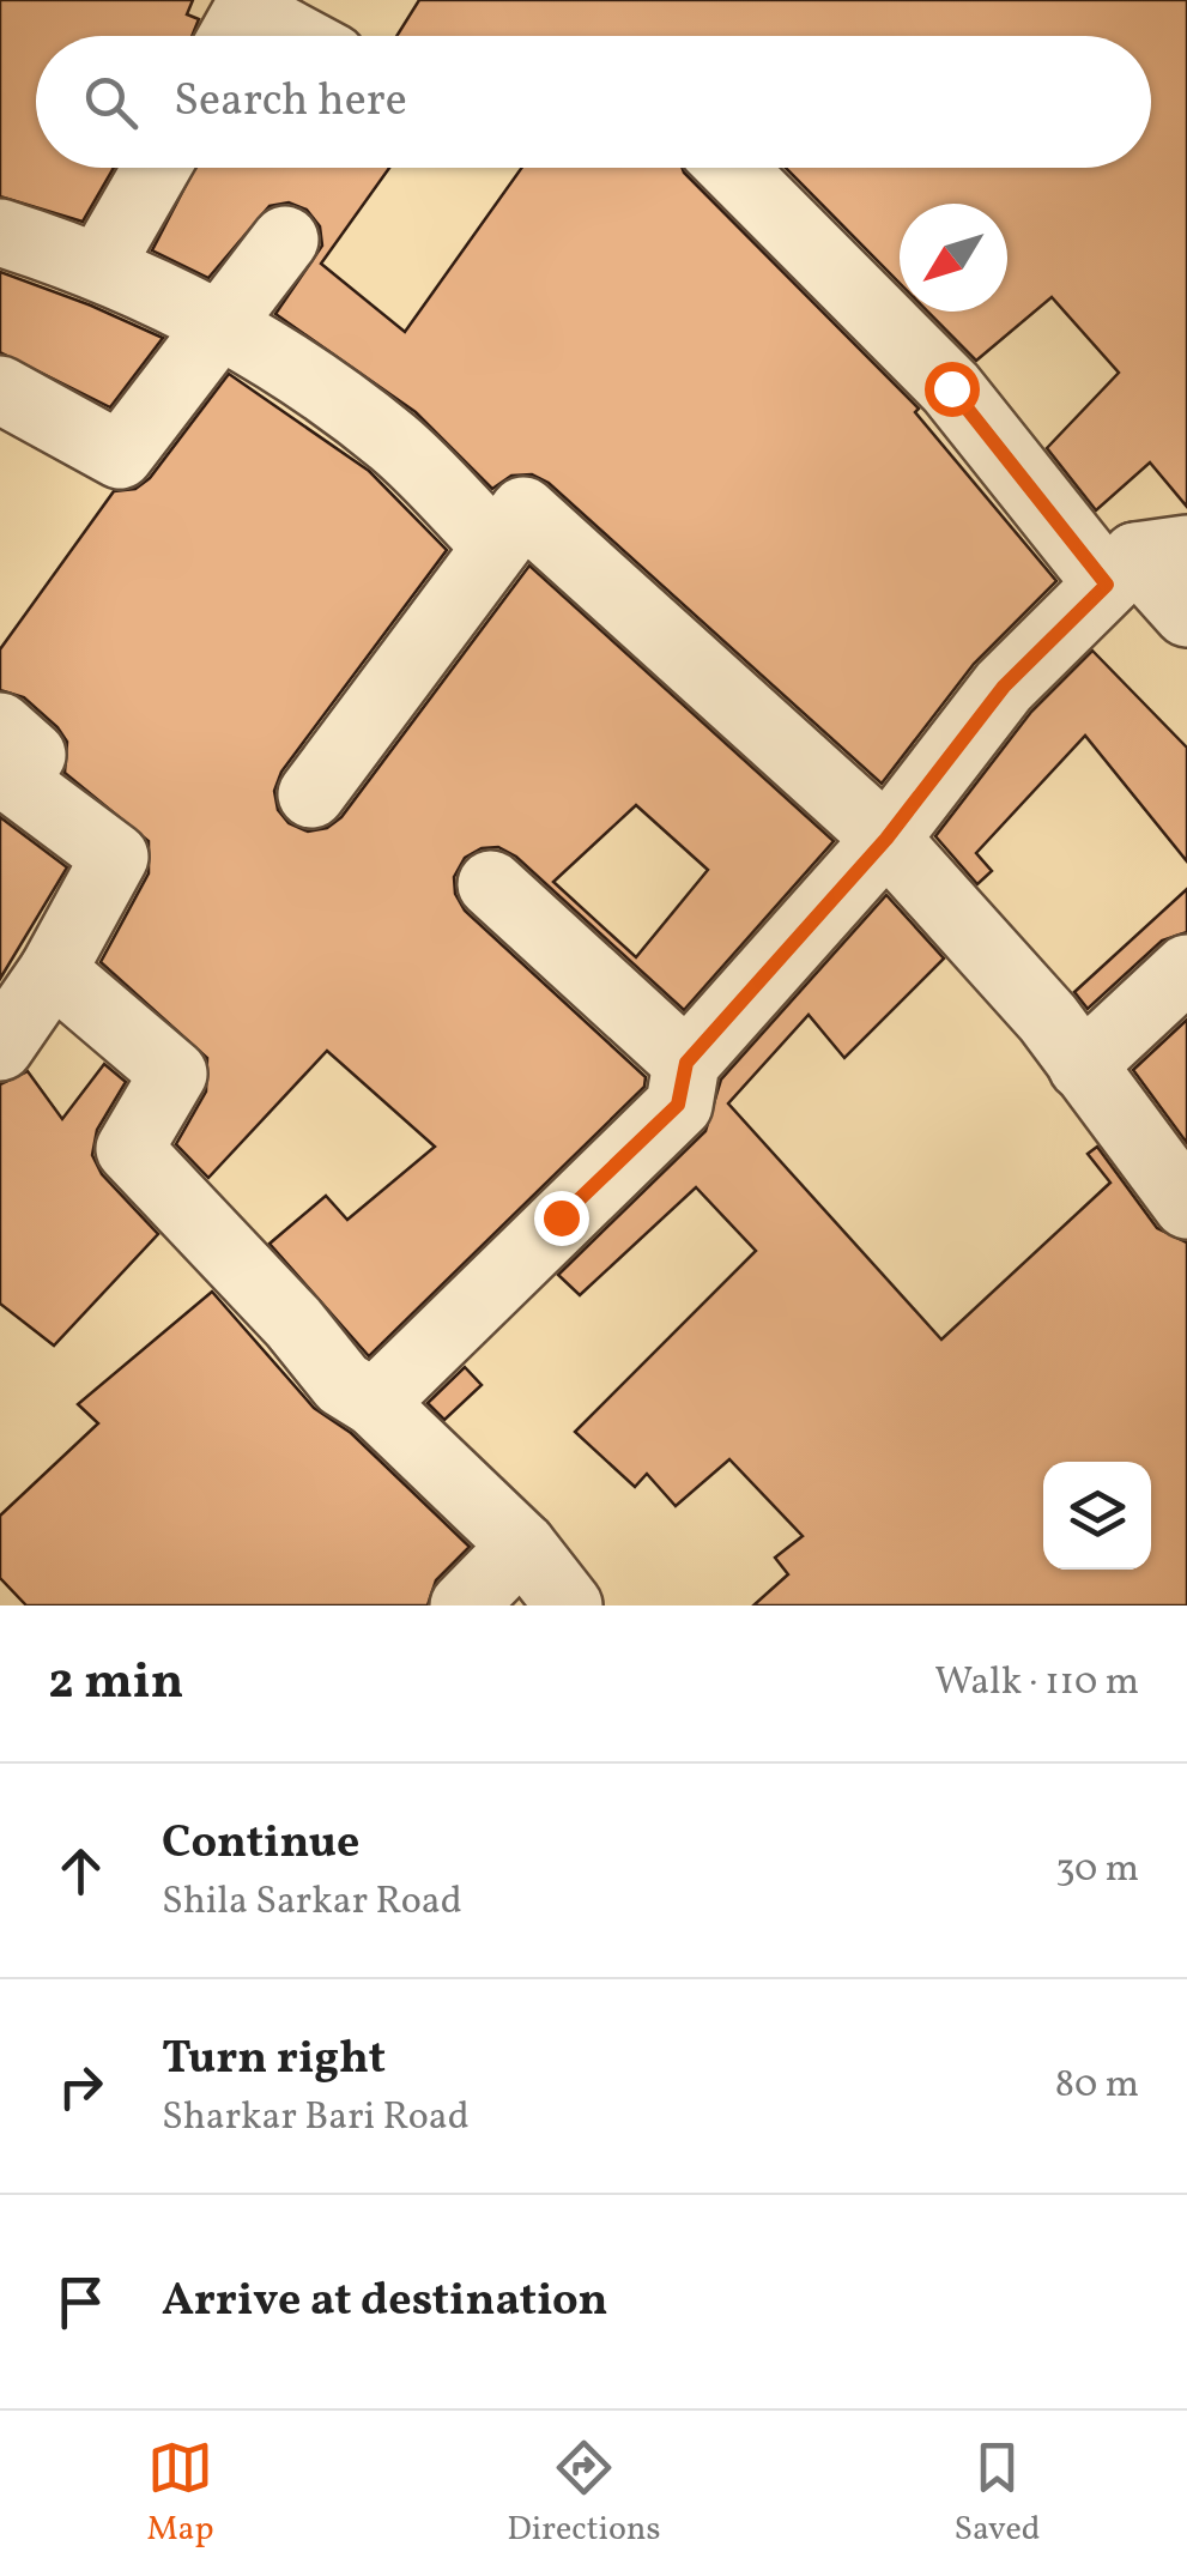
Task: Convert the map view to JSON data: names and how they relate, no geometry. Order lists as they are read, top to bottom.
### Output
{
  "north": "bottom left",
  "page": {
    "search": "Search here",
    "heading": ["2 min", "Walk · 110 m"],
    "list": [
      ["Continue", "Shila Sarkar Road", "30 m"],
      ["Turn right", "Sharkar Bari Road", "80 m"],
      "Arrive at destination"
    ],
    "nav": ["Map", "Directions", "Saved"]
  }
}
